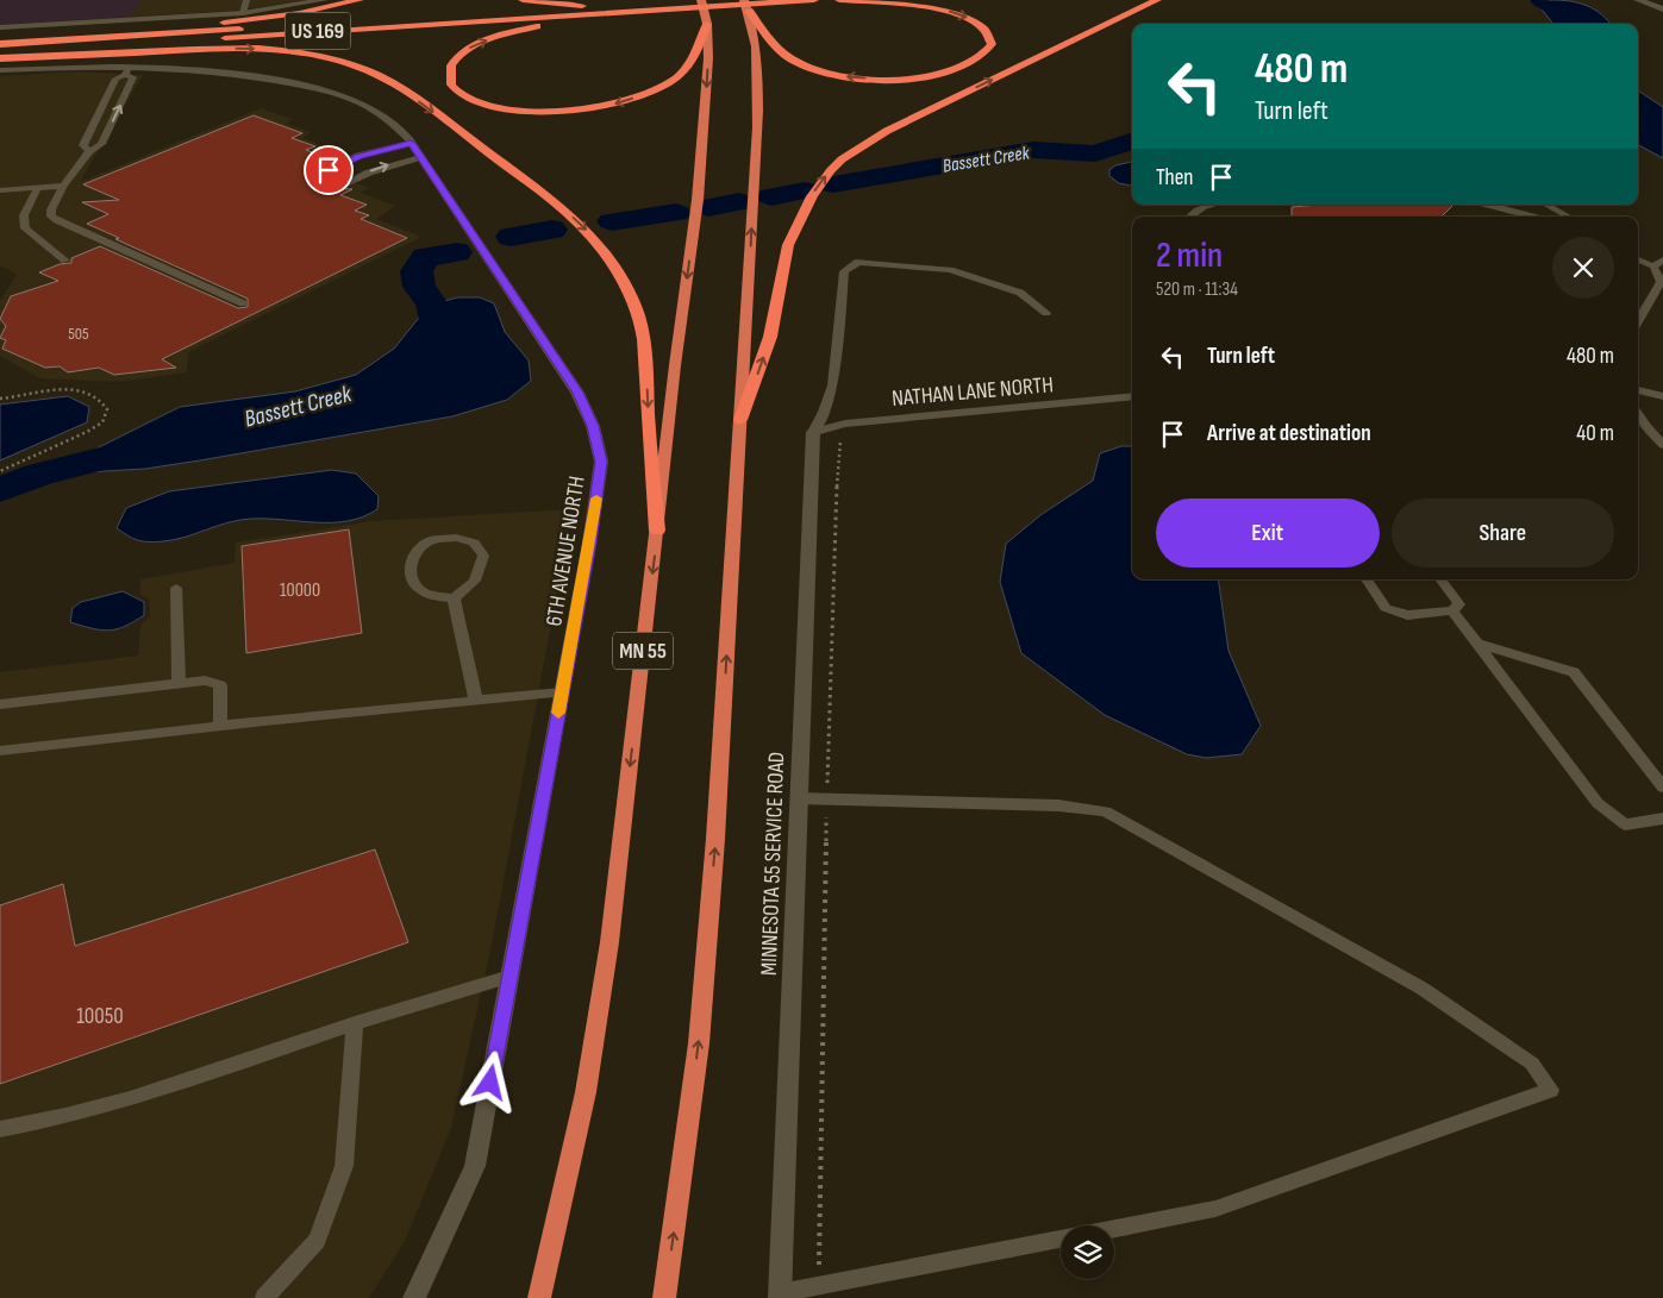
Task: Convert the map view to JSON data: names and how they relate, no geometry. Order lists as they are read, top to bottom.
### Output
{
  "streets": {
    "highway": ["US 169", "MN 55"],
    "street": ["NATHAN LANE NORTH", "6TH AVENUE NORTH", "MINNESOTA 55 SERVICE ROAD"]
  },
  "crossings": [
    ["NATHAN LANE NORTH", "MINNESOTA 55 SERVICE ROAD"]
  ],
  "water": ["Bassett Creek"],
  "house_numbers": ["505", "10000", "10050"],
  "page": {
    "turn": ["480 m", "Turn left"],
    "then": "Then",
    "heading": ["2 min", "520 m · 11:34"],
    "list": [
      {
        "name": "Turn left",
        "value": "480 m"
      },
      {
        "name": "Arrive at destination",
        "value": "40 m"
      }
    ],
    "buttons": ["Exit", "Share"]
  }
}
